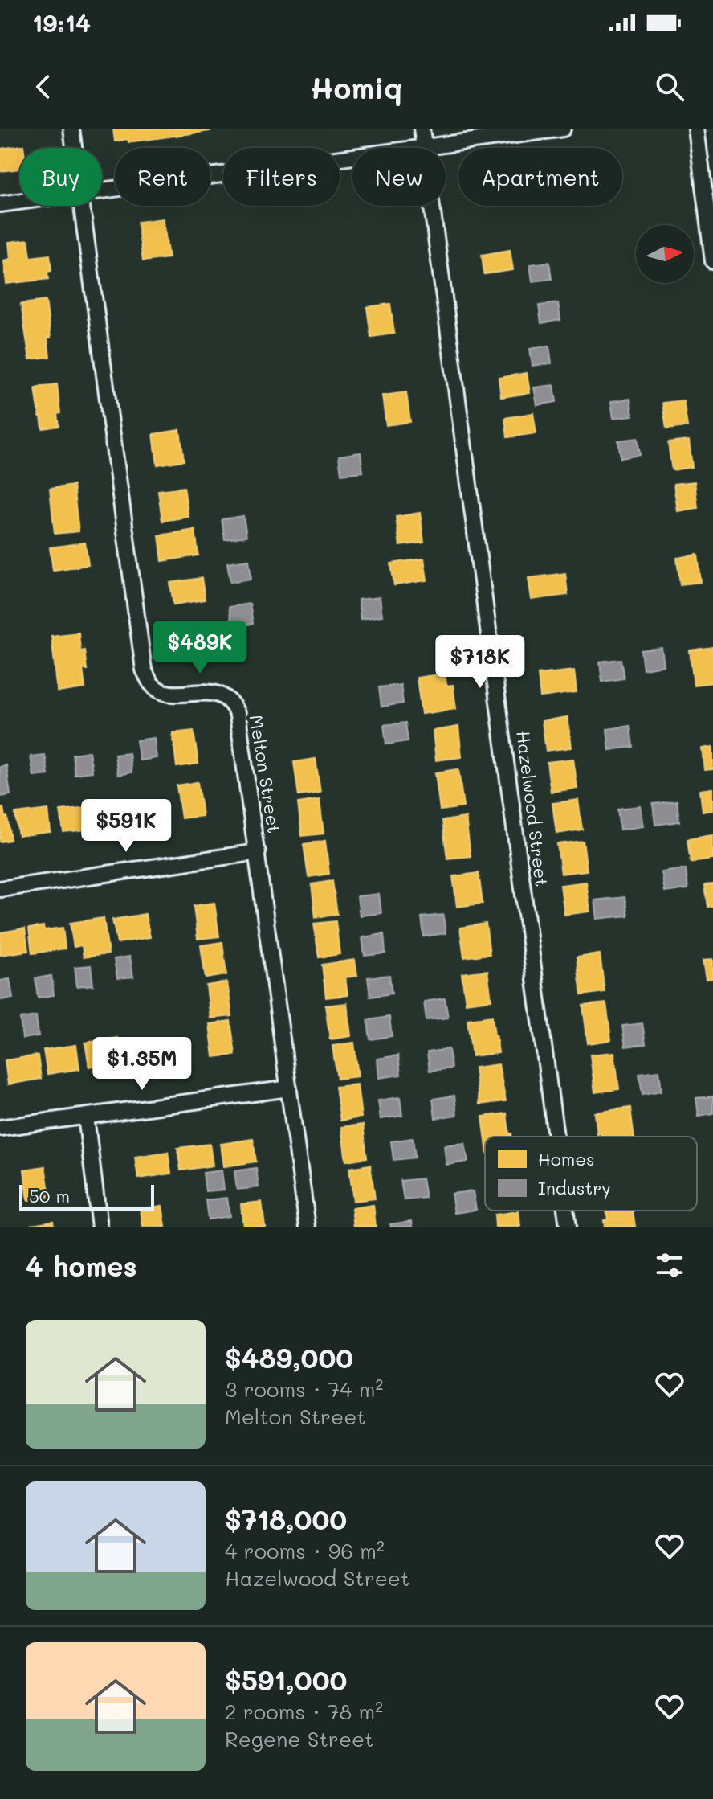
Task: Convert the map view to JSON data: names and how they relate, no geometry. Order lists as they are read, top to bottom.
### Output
{
  "streets": {
    "street": ["Melton Street", "Hazelwood Street"]
  },
  "legend": ["Homes", "Industry"],
  "scale_bar": "50 m",
  "north": "right",
  "page": {
    "status": "19:14",
    "header": "Homiq",
    "chip": [
      "Buy",
      "Rent",
      "Filters",
      "New",
      "Apartment"
    ],
    "price": [
      "$489K",
      "$718K",
      "$591K",
      "$1.35M"
    ],
    "scale": "50 m",
    "heading": "4 homes",
    "list": [
      {
        "name": "$489,000",
        "note": "3 rooms · 74 m² · Melton Street"
      },
      {
        "name": "$718,000",
        "note": "4 rooms · 96 m² · Hazelwood Street"
      },
      {
        "name": "$591,000",
        "note": "2 rooms · 78 m² · Regene Street"
      }
    ]
  }
}
